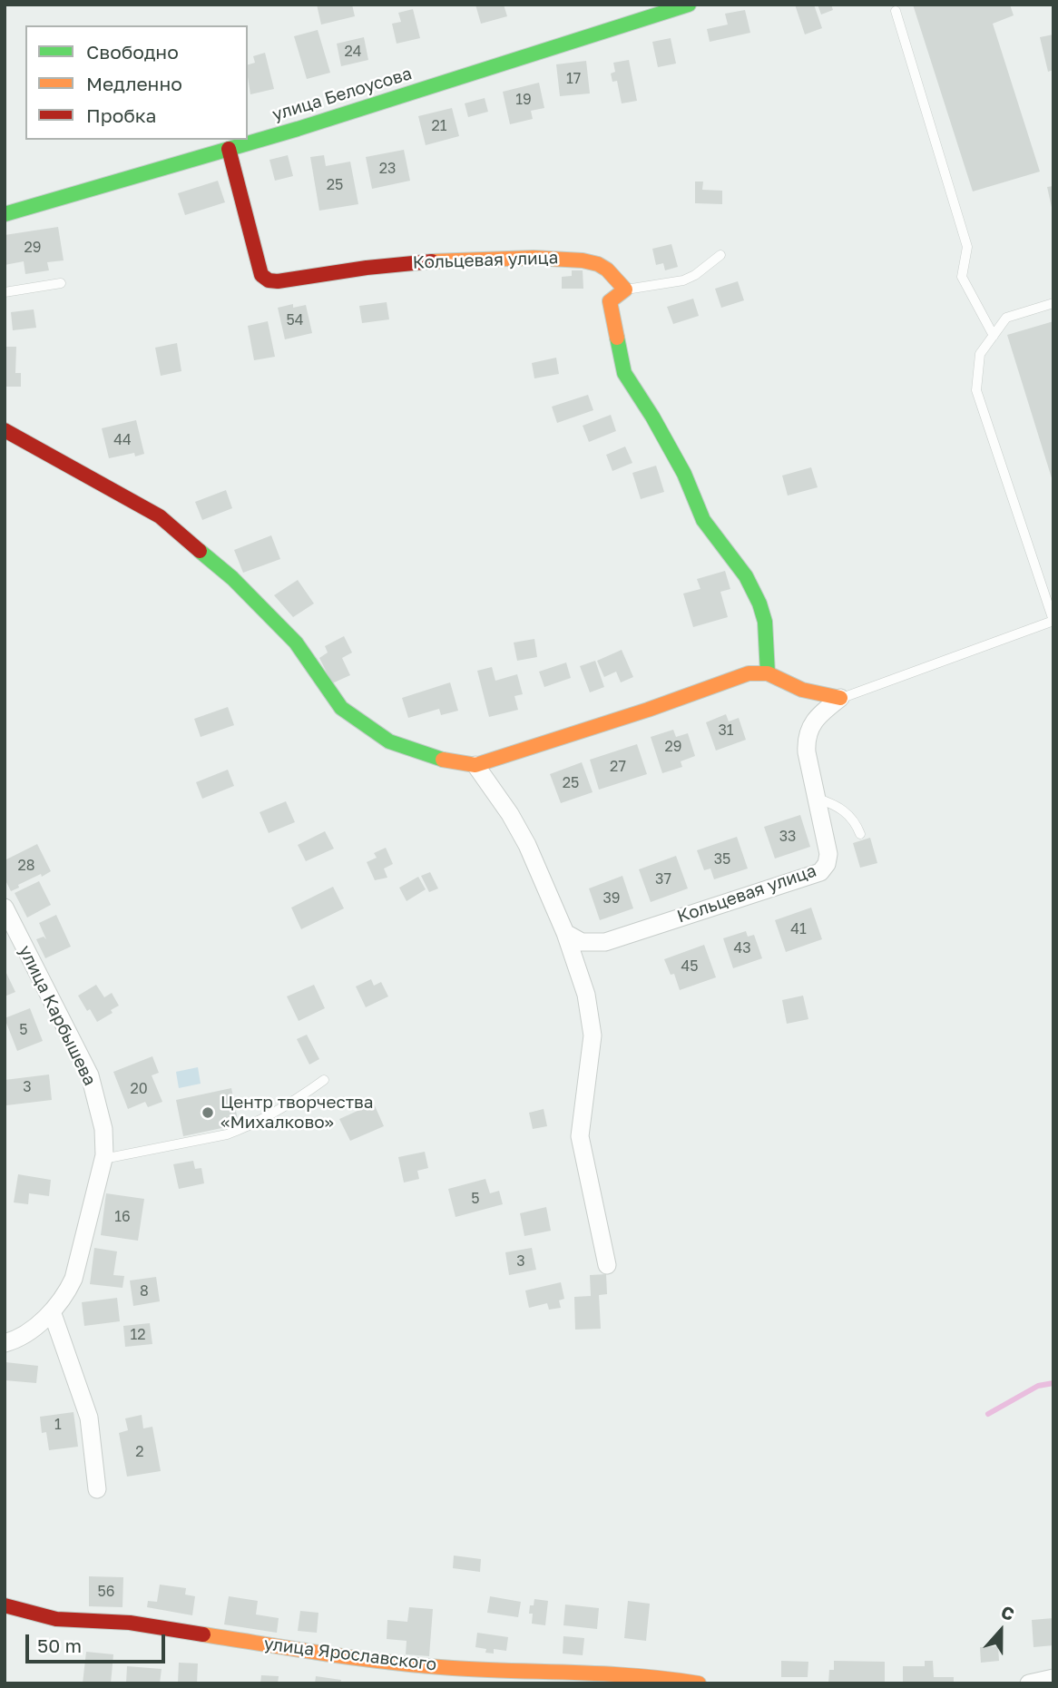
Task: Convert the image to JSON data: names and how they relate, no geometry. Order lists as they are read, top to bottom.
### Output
{
  "streets": {
    "street": [
      "улица Белоусова",
      "Кольцевая улица",
      "улица Карбышева",
      "улица Ярославского"
    ]
  },
  "crossings": [
    ["улица Белоусова", "Кольцевая улица"]
  ],
  "places": ["Центр творчества «Михалково»"],
  "house_numbers": [
    "24",
    "17",
    "19",
    "21",
    "23",
    "25",
    "29",
    "54",
    "44",
    "31",
    "29",
    "27",
    "25",
    "33",
    "35",
    "28",
    "37",
    "39",
    "41",
    "43",
    "45",
    "5",
    "3",
    "20",
    "5",
    "16",
    "3",
    "8",
    "12",
    "1",
    "2",
    "56"
  ],
  "legend": ["Свободно", "Медленно", "Пробка"],
  "scale_bar": "50 m",
  "north": "top"
}
